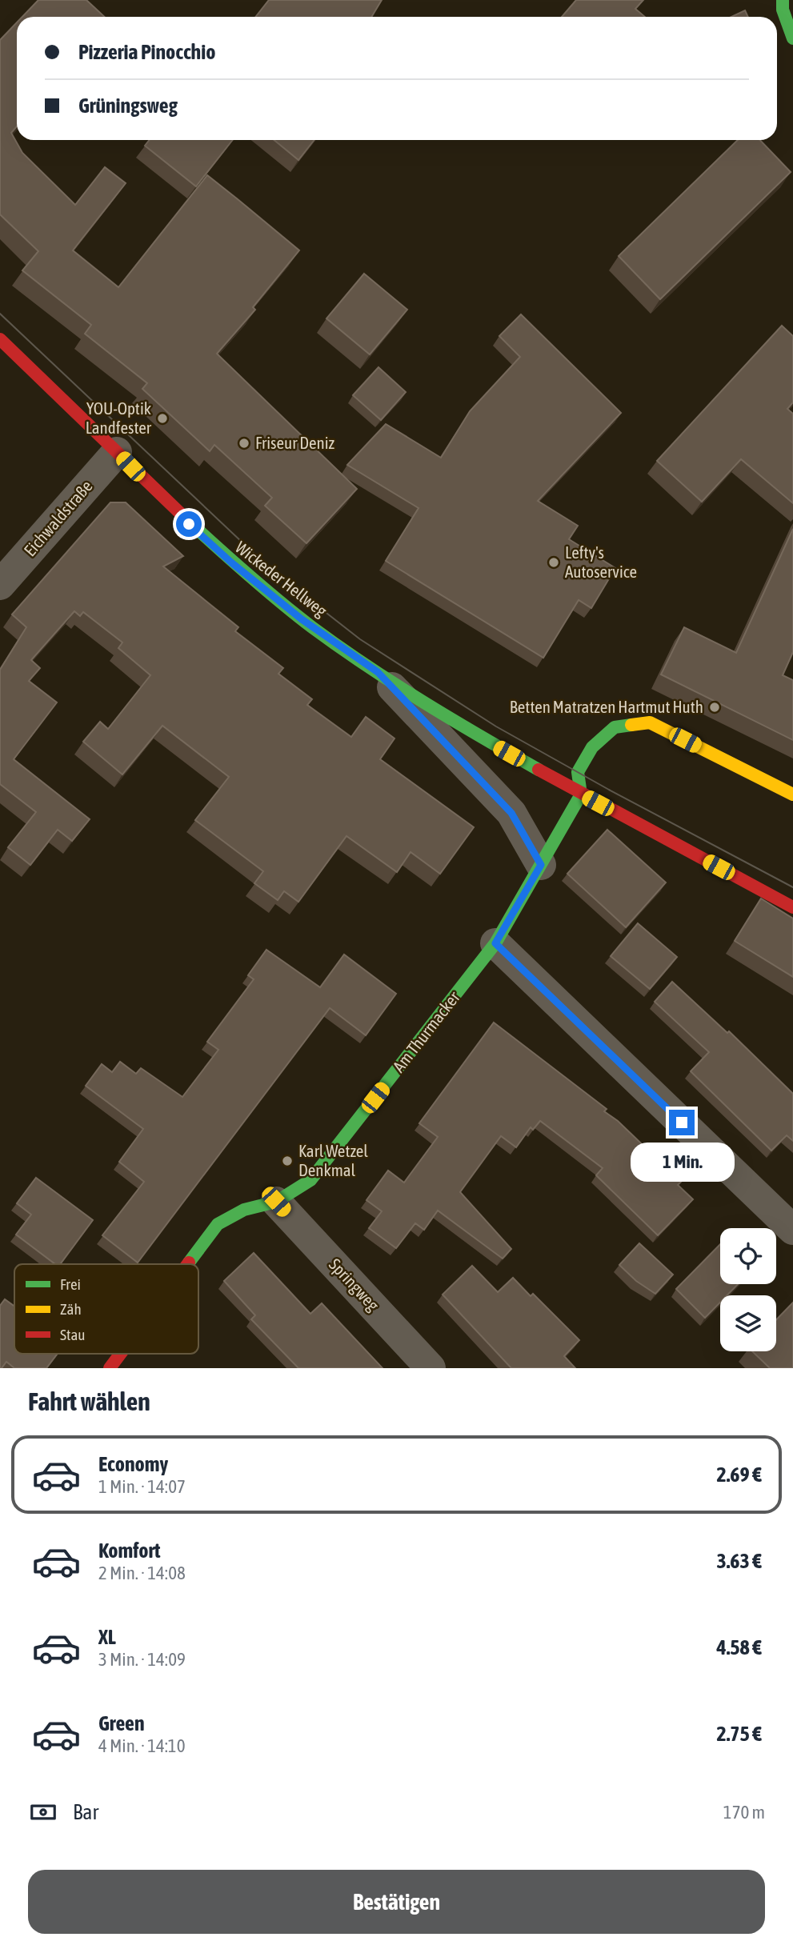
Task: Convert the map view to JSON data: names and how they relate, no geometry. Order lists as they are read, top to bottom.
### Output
{
  "streets": {
    "street": [
      "Eichwaldstraße",
      "Wickeder Hellweg",
      "Am Thurmacker",
      "Springweg"
    ]
  },
  "crossings": [
    ["Eichwaldstraße", "Wickeder Hellweg"],
    ["Wickeder Hellweg", "Am Thurmacker"],
    ["Am Thurmacker", "Springweg"]
  ],
  "places": [
    "YOU-Optik Landfester",
    "Friseur Deniz",
    "Lefty's Autoservice",
    "Betten Matratzen Hartmut Huth",
    "Karl Wetzel Denkmal"
  ],
  "legend": ["Frei", "Zäh", "Stau"],
  "page": {
    "banner": ["Pizzeria Pinocchio", "Grüningsweg"],
    "bubble": "1 Min.",
    "heading": "Fahrt wählen",
    "list": [
      {
        "name": "Economy",
        "note": "1 Min. · 14:07",
        "value": "2.69 €"
      },
      {
        "name": "Komfort",
        "note": "2 Min. · 14:08",
        "value": "3.63 €"
      },
      {
        "name": "XL",
        "note": "3 Min. · 14:09",
        "value": "4.58 €"
      },
      {
        "name": "Green",
        "note": "4 Min. · 14:10",
        "value": "2.75 €"
      }
    ],
    "pay": ["Bar", "170 m"],
    "buttons": "Bestätigen"
  }
}
